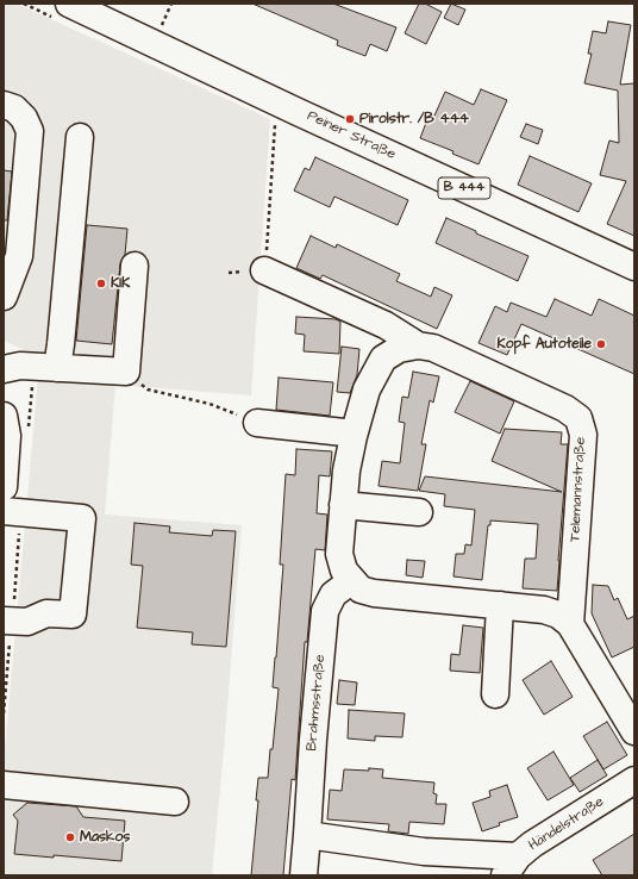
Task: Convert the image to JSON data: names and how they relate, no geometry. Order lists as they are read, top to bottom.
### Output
{
  "streets": {
    "street": [
      "Peiner Straße",
      "B 444",
      "Telemannstraße",
      "Brahmsstraße",
      "Händelstraße"
    ]
  },
  "crossings": [
    ["Telemannstraße", "Brahmsstraße"]
  ],
  "places": [
    "Pirolstr. /B 444",
    "KIK",
    "Kopf Autoteile",
    "Maskos"
  ]
}
